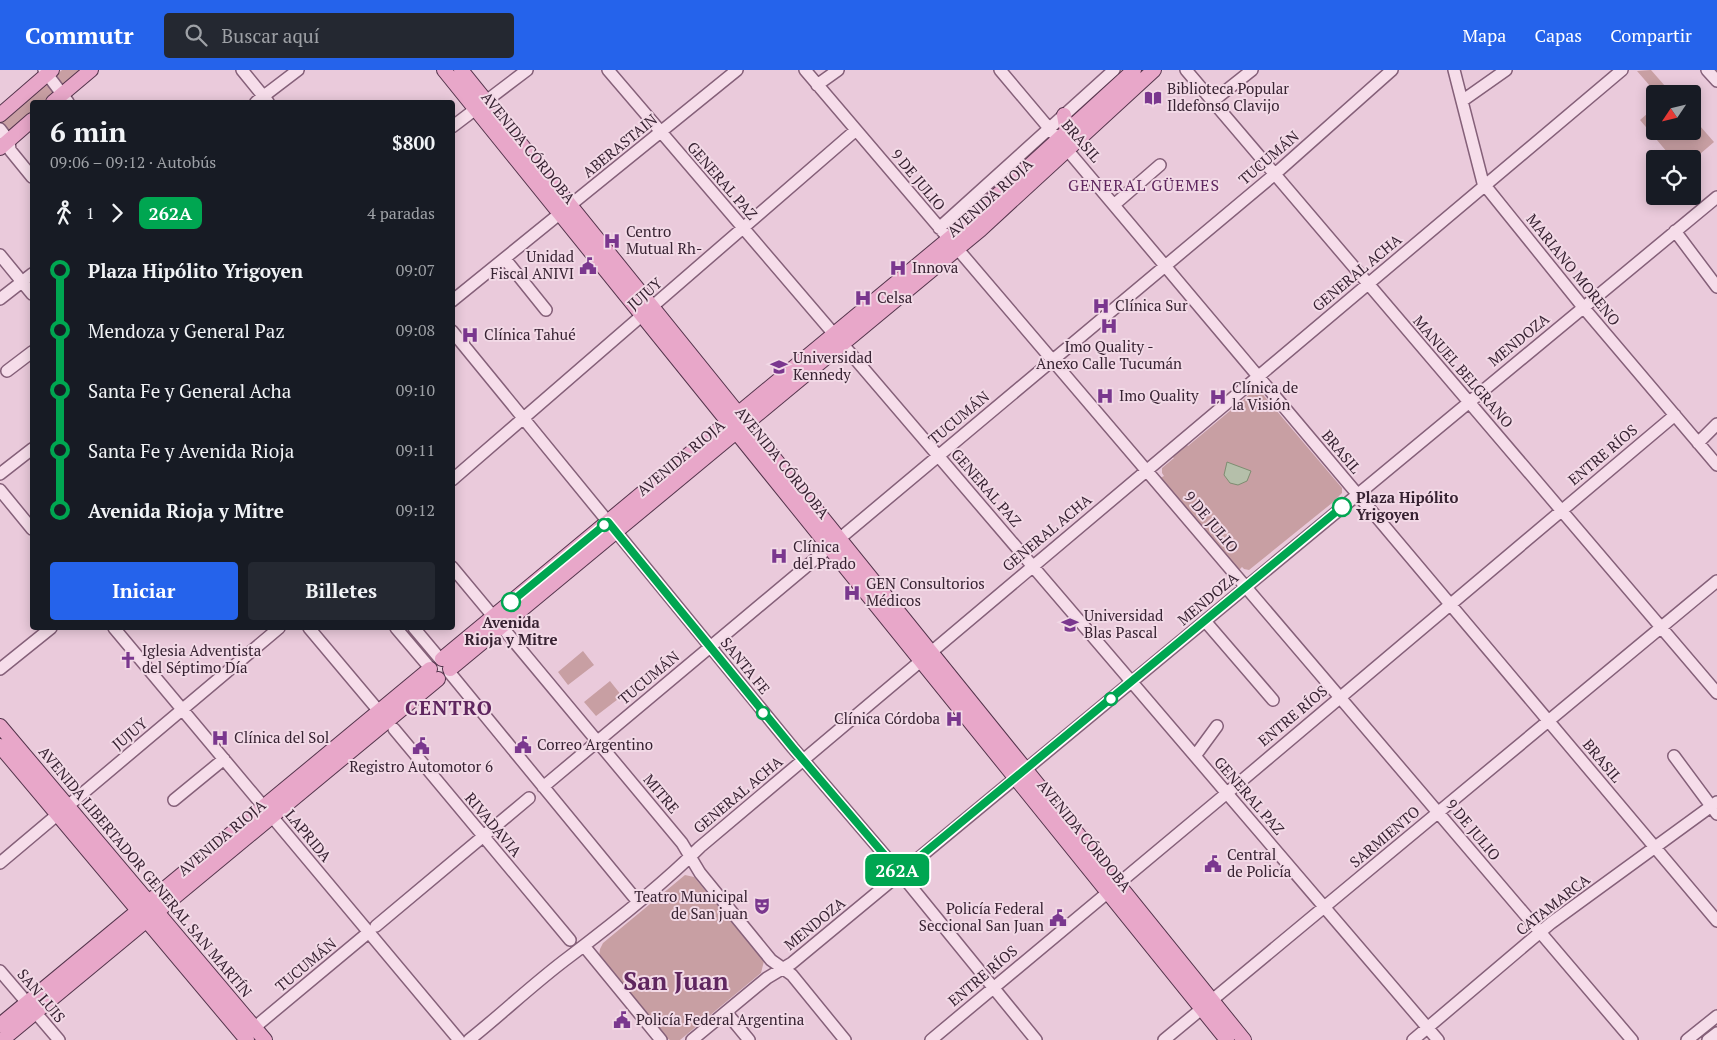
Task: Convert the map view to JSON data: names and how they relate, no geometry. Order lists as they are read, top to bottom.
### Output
{
  "streets": {
    "main road": ["AVENIDA CÓRDOBA", "AVENIDA RIOJA", "AVENIDA LIBERTADOR GENERAL SAN MARTÍN"],
    "street": [
      "BRASIL",
      "ABERASTAIN",
      "TUCUMÁN",
      "9 DE JULIO",
      "GENERAL PAZ",
      "MARIANO MORENO",
      "GENERAL ACHA",
      "JUJUY",
      "MENDOZA",
      "MANUEL BELGRANO",
      "ENTRE RÍOS",
      "SANTA FE",
      "MITRE",
      "RIVADAVIA",
      "LAPRIDA",
      "SARMIENTO",
      "CATAMARCA",
      "SAN LUIS"
    ]
  },
  "crossings": [
    ["BRASIL", "TUCUMÁN"],
    ["BRASIL", "AVENIDA RIOJA"],
    ["BRASIL", "GENERAL ACHA"],
    ["BRASIL", "MENDOZA"],
    ["BRASIL", "ENTRE RÍOS"],
    ["BRASIL", "SARMIENTO"],
    ["BRASIL", "CATAMARCA"],
    ["ABERASTAIN", "AVENIDA CÓRDOBA"],
    ["ABERASTAIN", "GENERAL PAZ"],
    ["AVENIDA CÓRDOBA", "TUCUMÁN"],
    ["AVENIDA CÓRDOBA", "AVENIDA RIOJA"],
    ["AVENIDA CÓRDOBA", "GENERAL ACHA"],
    ["AVENIDA CÓRDOBA", "JUJUY"],
    ["AVENIDA CÓRDOBA", "MENDOZA"],
    ["AVENIDA CÓRDOBA", "ENTRE RÍOS"],
    ["AVENIDA CÓRDOBA", "SARMIENTO"],
    ["TUCUMÁN", "9 DE JULIO"],
    ["TUCUMÁN", "GENERAL PAZ"],
    ["TUCUMÁN", "MANUEL BELGRANO"],
    ["TUCUMÁN", "SANTA FE"],
    ["TUCUMÁN", "MITRE"],
    ["TUCUMÁN", "RIVADAVIA"],
    ["TUCUMÁN", "LAPRIDA"],
    ["TUCUMÁN", "AVENIDA LIBERTADOR GENERAL SAN MARTÍN"],
    ["9 DE JULIO", "AVENIDA RIOJA"],
    ["9 DE JULIO", "GENERAL ACHA"],
    ["9 DE JULIO", "JUJUY"],
    ["9 DE JULIO", "MENDOZA"],
    ["9 DE JULIO", "ENTRE RÍOS"],
    ["9 DE JULIO", "SARMIENTO"],
    ["9 DE JULIO", "CATAMARCA"],
    ["GENERAL PAZ", "AVENIDA RIOJA"],
    ["GENERAL PAZ", "GENERAL ACHA"],
    ["GENERAL PAZ", "JUJUY"],
    ["GENERAL PAZ", "MENDOZA"],
    ["GENERAL PAZ", "ENTRE RÍOS"],
    ["GENERAL PAZ", "SARMIENTO"],
    ["GENERAL PAZ", "CATAMARCA"],
    ["AVENIDA RIOJA", "SANTA FE"],
    ["AVENIDA RIOJA", "MITRE"],
    ["AVENIDA RIOJA", "RIVADAVIA"],
    ["AVENIDA RIOJA", "LAPRIDA"],
    ["AVENIDA RIOJA", "AVENIDA LIBERTADOR GENERAL SAN MARTÍN"],
    ["AVENIDA RIOJA", "SAN LUIS"],
    ["MARIANO MORENO", "GENERAL ACHA"],
    ["MARIANO MORENO", "MENDOZA"],
    ["MARIANO MORENO", "ENTRE RÍOS"],
    ["GENERAL ACHA", "MANUEL BELGRANO"],
    ["GENERAL ACHA", "SANTA FE"],
    ["GENERAL ACHA", "MITRE"],
    ["JUJUY", "SANTA FE"],
    ["JUJUY", "LAPRIDA"],
    ["JUJUY", "AVENIDA LIBERTADOR GENERAL SAN MARTÍN"],
    ["MENDOZA", "MANUEL BELGRANO"],
    ["MENDOZA", "SANTA FE"],
    ["MENDOZA", "MITRE"],
    ["MANUEL BELGRANO", "ENTRE RÍOS"],
    ["MANUEL BELGRANO", "SARMIENTO"],
    ["ENTRE RÍOS", "SANTA FE"]
  ],
  "districts": ["GENERAL GÜEMES", "CENTRO", "San Juan"],
  "places": {
    "library": ["Biblioteca Popular Ildefonso Clavijo"],
    "hospital": [
      "Centro Mutual Rh-",
      "Innova",
      "Celsa",
      "Clínica Sur",
      "Imo Quality - Anexo Calle Tucumán",
      "Clínica Tahué",
      "Imo Quality",
      "Clínica de la Visión",
      "Clínica del Prado",
      "GEN Consultorios Médicos",
      "Clínica Córdoba",
      "Clínica del Sol"
    ],
    "public building": [
      "Unidad Fiscal ANIVI",
      "Correo Argentino",
      "Registro Automotor 6",
      "Central de Policía",
      "Policía Federal Seccional San Juan",
      "Policía Federal Argentina"
    ],
    "school or university": ["Universidad Kennedy", "Universidad Blas Pascal"],
    "other": ["Plaza Hipólito Yrigoyen", "Avenida Rioja y Mitre"],
    "church": ["Iglesia Adventista del Séptimo Día"],
    "theatre": ["Teatro Municipal de San juan"]
  },
  "lines": ["bus line 262A"],
  "north": "bottom left",
  "page": {
    "header": "Commutr",
    "search": "Buscar aquí",
    "nav": ["Mapa", "Capas", "Compartir"],
    "on_map": "262A",
    "heading": ["6 min", "09:06 – 09:12 · Autobús", "$800"],
    "legs": ["1", "262A", "4 paradas"],
    "list": [
      {
        "name": "Plaza Hipólito Yrigoyen",
        "value": "09:07"
      },
      {
        "name": "Mendoza y General Paz",
        "value": "09:08"
      },
      {
        "name": "Santa Fe y General Acha",
        "value": "09:10"
      },
      {
        "name": "Santa Fe y Avenida Rioja",
        "value": "09:11"
      },
      {
        "name": "Avenida Rioja y Mitre",
        "value": "09:12"
      }
    ],
    "buttons": ["Iniciar", "Billetes"]
  }
}
